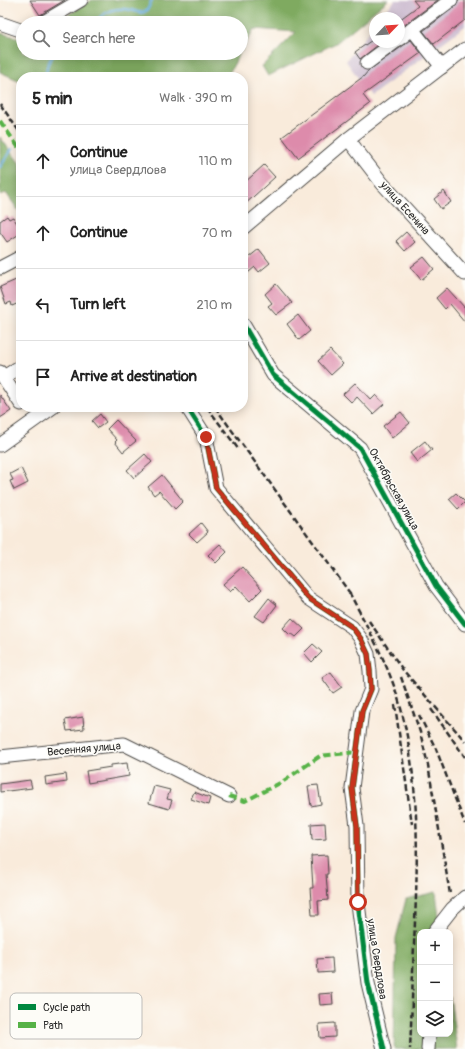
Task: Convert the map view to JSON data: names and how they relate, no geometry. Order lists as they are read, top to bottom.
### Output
{
  "streets": {
    "street": [
      "улица Есенина",
      "Октябрьская улица",
      "Весенняя улица",
      "улица Свердлова"
    ]
  },
  "legend": ["Cycle path", "Path"],
  "north": "top right",
  "page": {
    "search": "Search here",
    "heading": ["5 min", "Walk · 390 m"],
    "list": [
      ["Continue", "улица Свердлова", "110 m"],
      ["Continue", "70 m"],
      ["Turn left", "210 m"],
      "Arrive at destination"
    ],
    "map_buttons": ["+", "−"]
  }
}
